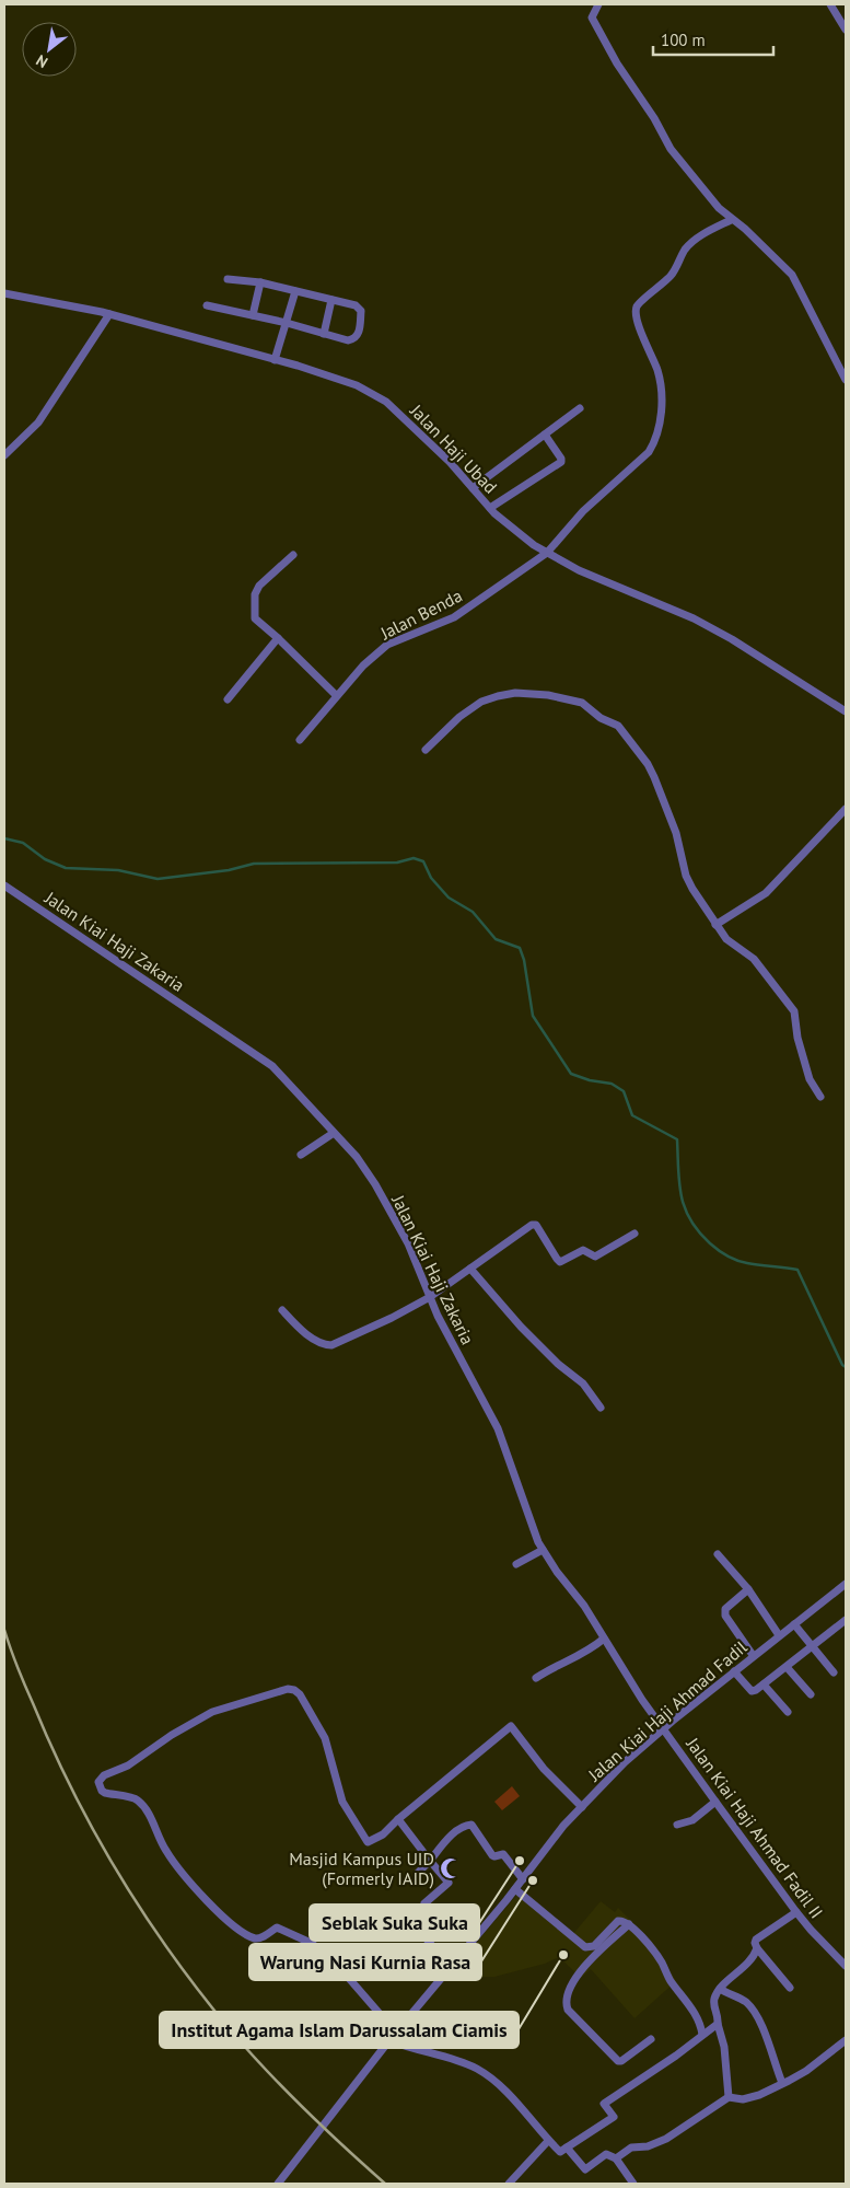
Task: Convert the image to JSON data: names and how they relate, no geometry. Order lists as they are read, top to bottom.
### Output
{
  "streets": {
    "street": [
      "Jalan Haji Ubad",
      "Jalan Benda",
      "Jalan Kiai Haji Zakaria",
      "Jalan Kiai Haji Ahmad Fadil",
      "Jalan Kiai Haji Ahmad Fadil II"
    ]
  },
  "crossings": [
    ["Jalan Haji Ubad", "Jalan Benda"],
    ["Jalan Kiai Haji Zakaria", "Jalan Kiai Haji Ahmad Fadil"],
    ["Jalan Kiai Haji Zakaria", "Jalan Kiai Haji Ahmad Fadil II"],
    ["Jalan Kiai Haji Ahmad Fadil", "Jalan Kiai Haji Ahmad Fadil II"]
  ],
  "places": {
    "other": ["Seblak Suka Suka", "Warung Nasi Kurnia Rasa", "Institut Agama Islam Darussalam Ciamis"],
    "mosque": ["Masjid Kampus UID (Formerly IAID)"]
  },
  "scale_bar": "100 m",
  "north": "bottom left"
}
